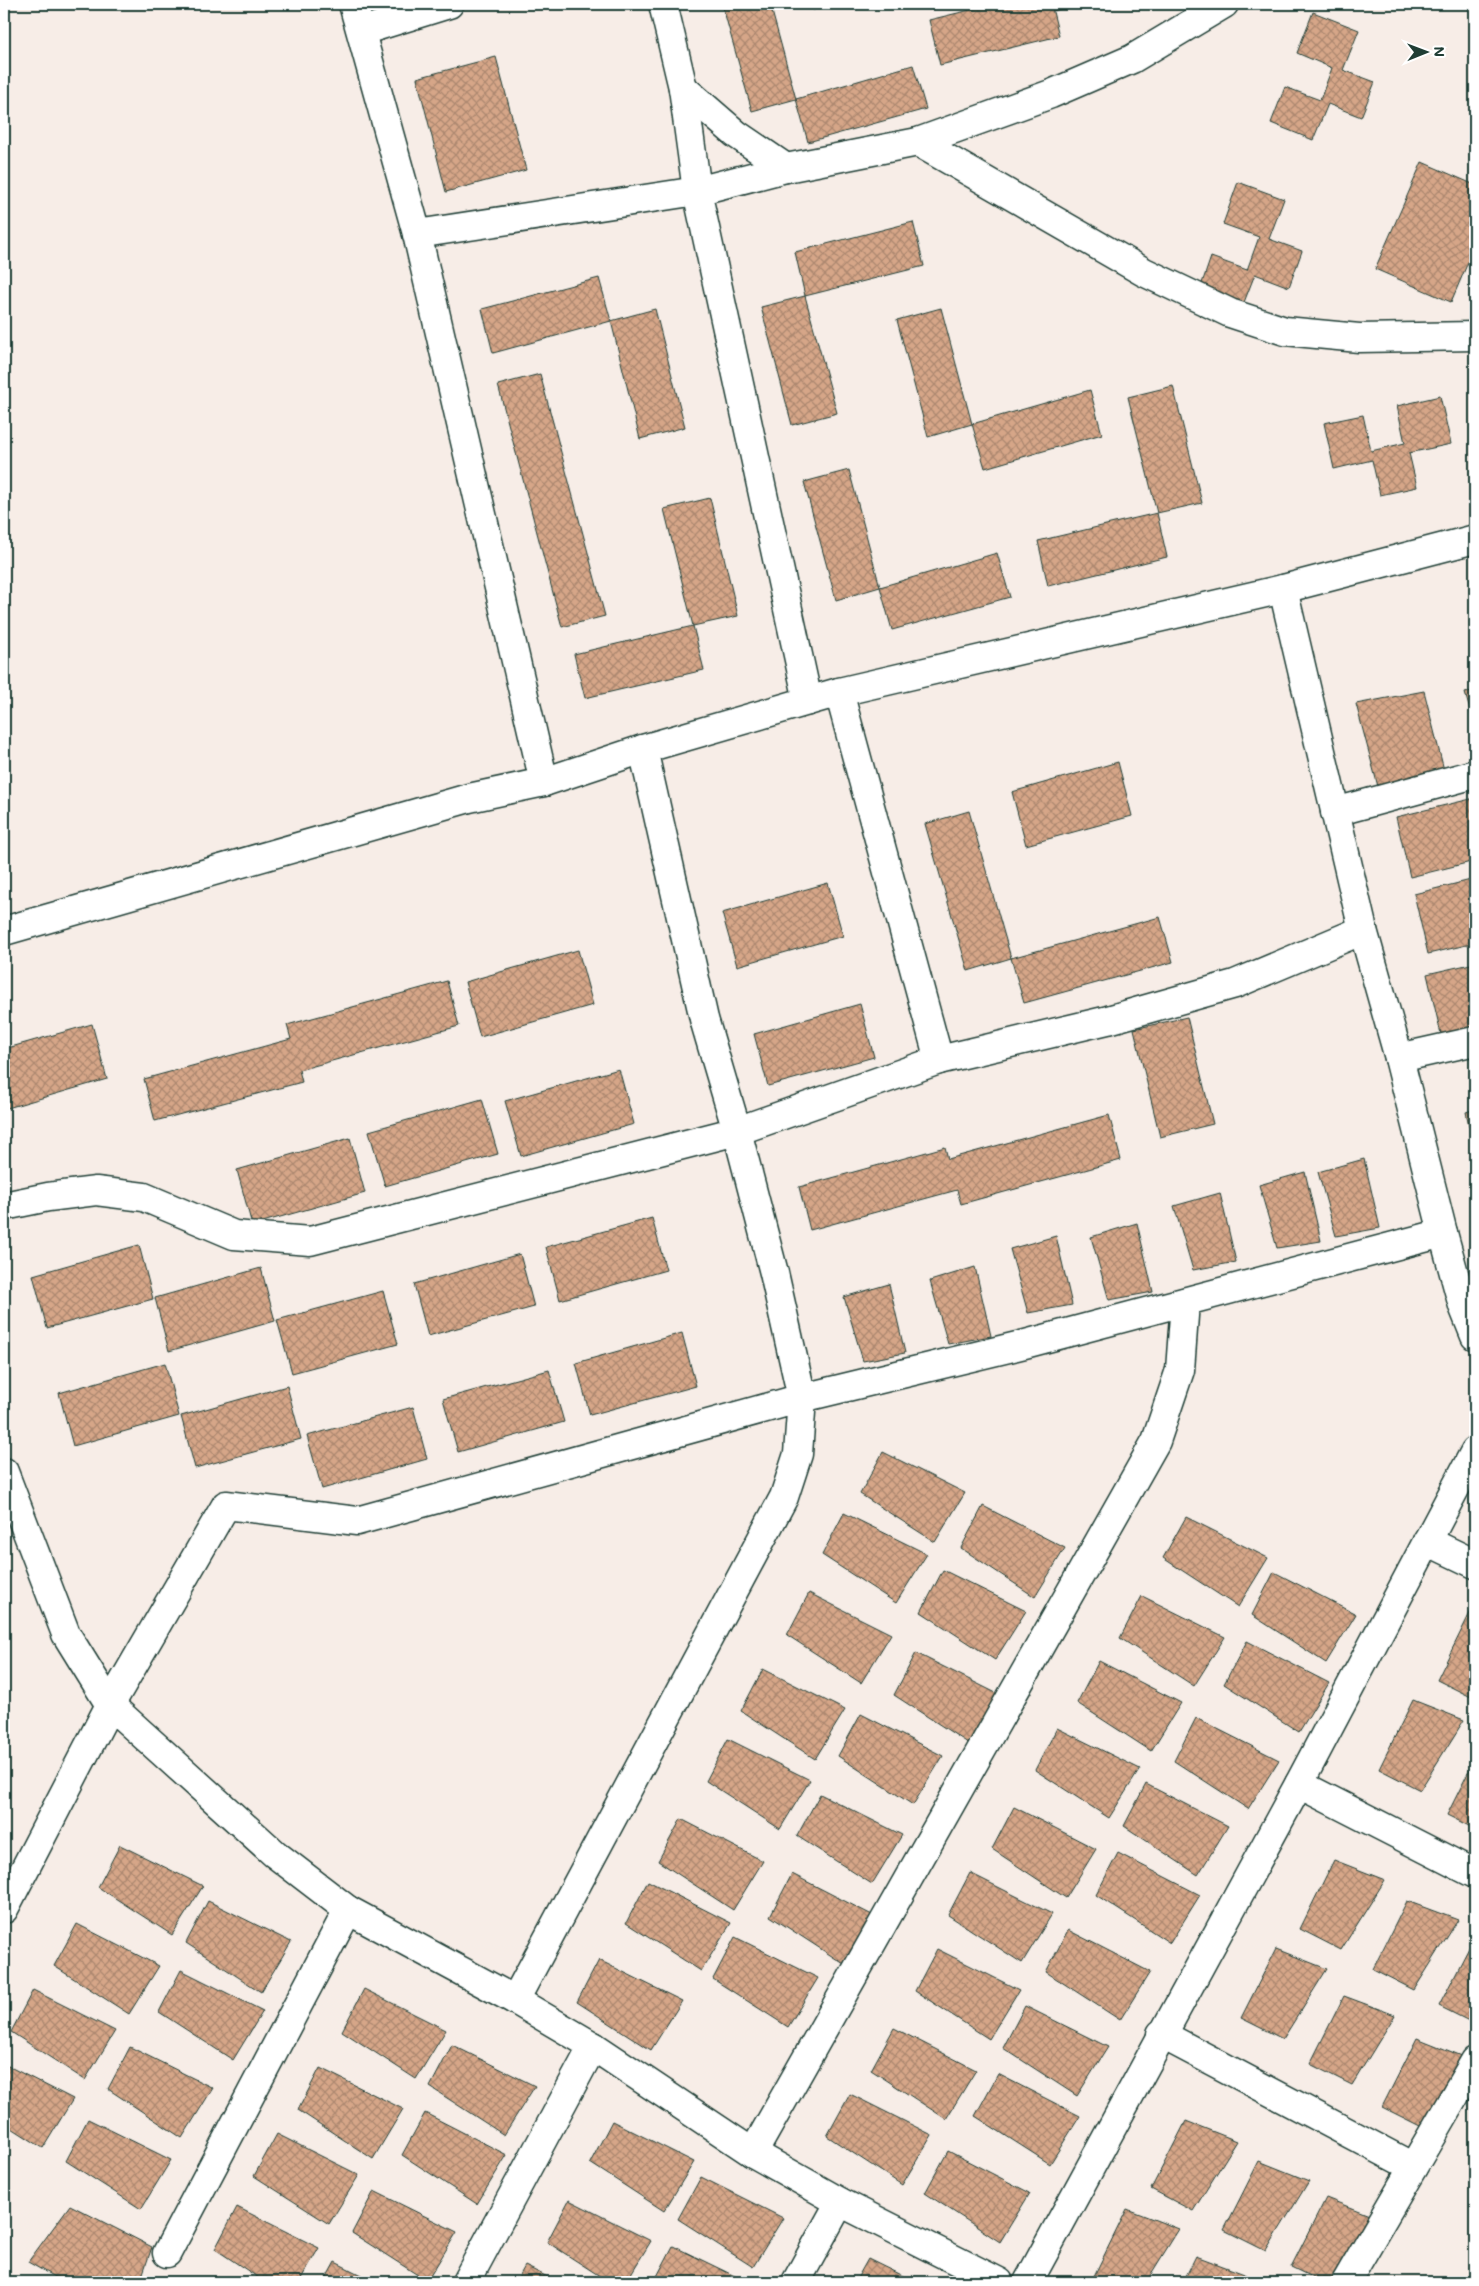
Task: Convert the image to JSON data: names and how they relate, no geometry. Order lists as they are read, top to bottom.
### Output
{
  "north": "right"
}
